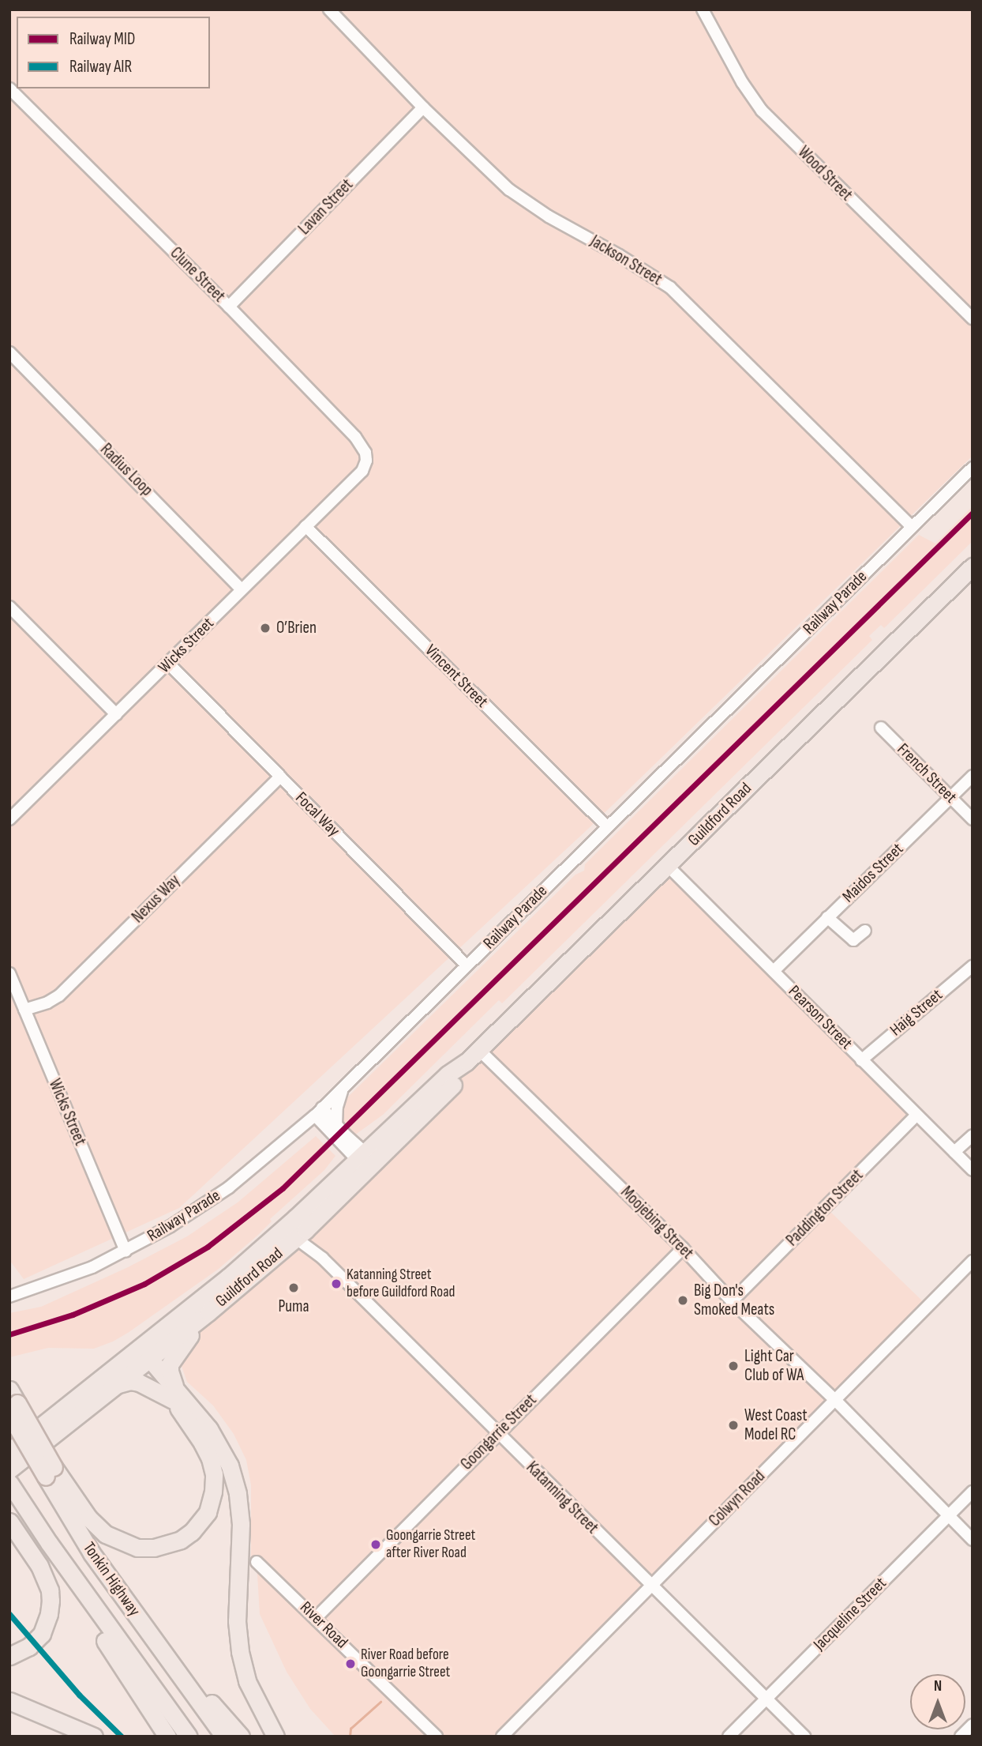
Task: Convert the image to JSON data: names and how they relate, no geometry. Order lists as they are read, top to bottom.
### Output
{
  "streets": {
    "highway": ["Guildford Road", "Tonkin Highway"],
    "street": [
      "Wood Street",
      "Lavan Street",
      "Jackson Street",
      "Clune Street",
      "Radius Loop",
      "Railway Parade",
      "Wicks Street",
      "Vincent Street",
      "French Street",
      "Focal Way",
      "Maidos Street",
      "Nexus Way",
      "Haig Street",
      "Pearson Street",
      "Paddington Street",
      "Moojebing Street",
      "Goongarrie Street",
      "Katanning Street",
      "Colwyn Road",
      "Jacqueline Street",
      "River Road"
    ]
  },
  "crossings": [
    ["Lavan Street", "Jackson Street"],
    ["Lavan Street", "Clune Street"],
    ["Jackson Street", "Railway Parade"],
    ["Clune Street", "Wicks Street"],
    ["Radius Loop", "Wicks Street"],
    ["Railway Parade", "Wicks Street"],
    ["Railway Parade", "Vincent Street"],
    ["Railway Parade", "Focal Way"],
    ["Wicks Street", "Vincent Street"],
    ["Wicks Street", "Focal Way"],
    ["Wicks Street", "Nexus Way"],
    ["French Street", "Maidos Street"],
    ["Focal Way", "Nexus Way"],
    ["Guildford Road", "Pearson Street"],
    ["Guildford Road", "Moojebing Street"],
    ["Guildford Road", "Katanning Street"],
    ["Maidos Street", "Pearson Street"],
    ["Haig Street", "Pearson Street"],
    ["Pearson Street", "Paddington Street"],
    ["Paddington Street", "Moojebing Street"],
    ["Moojebing Street", "Goongarrie Street"],
    ["Moojebing Street", "Colwyn Road"],
    ["Moojebing Street", "Jacqueline Street"],
    ["Goongarrie Street", "Katanning Street"],
    ["Goongarrie Street", "River Road"],
    ["Katanning Street", "Colwyn Road"],
    ["Katanning Street", "Jacqueline Street"]
  ],
  "places": [
    "O’Brien",
    "Katanning Street before Guildford Road",
    "Puma",
    "Big Don's Smoked Meats",
    "Light Car Club of WA",
    "West Coast Model RC",
    "Goongarrie Street after River Road",
    "River Road before Goongarrie Street"
  ],
  "lines": ["rail line MID", "rail line AIR"],
  "legend": ["Railway MID", "Railway AIR"],
  "north": "top"
}
